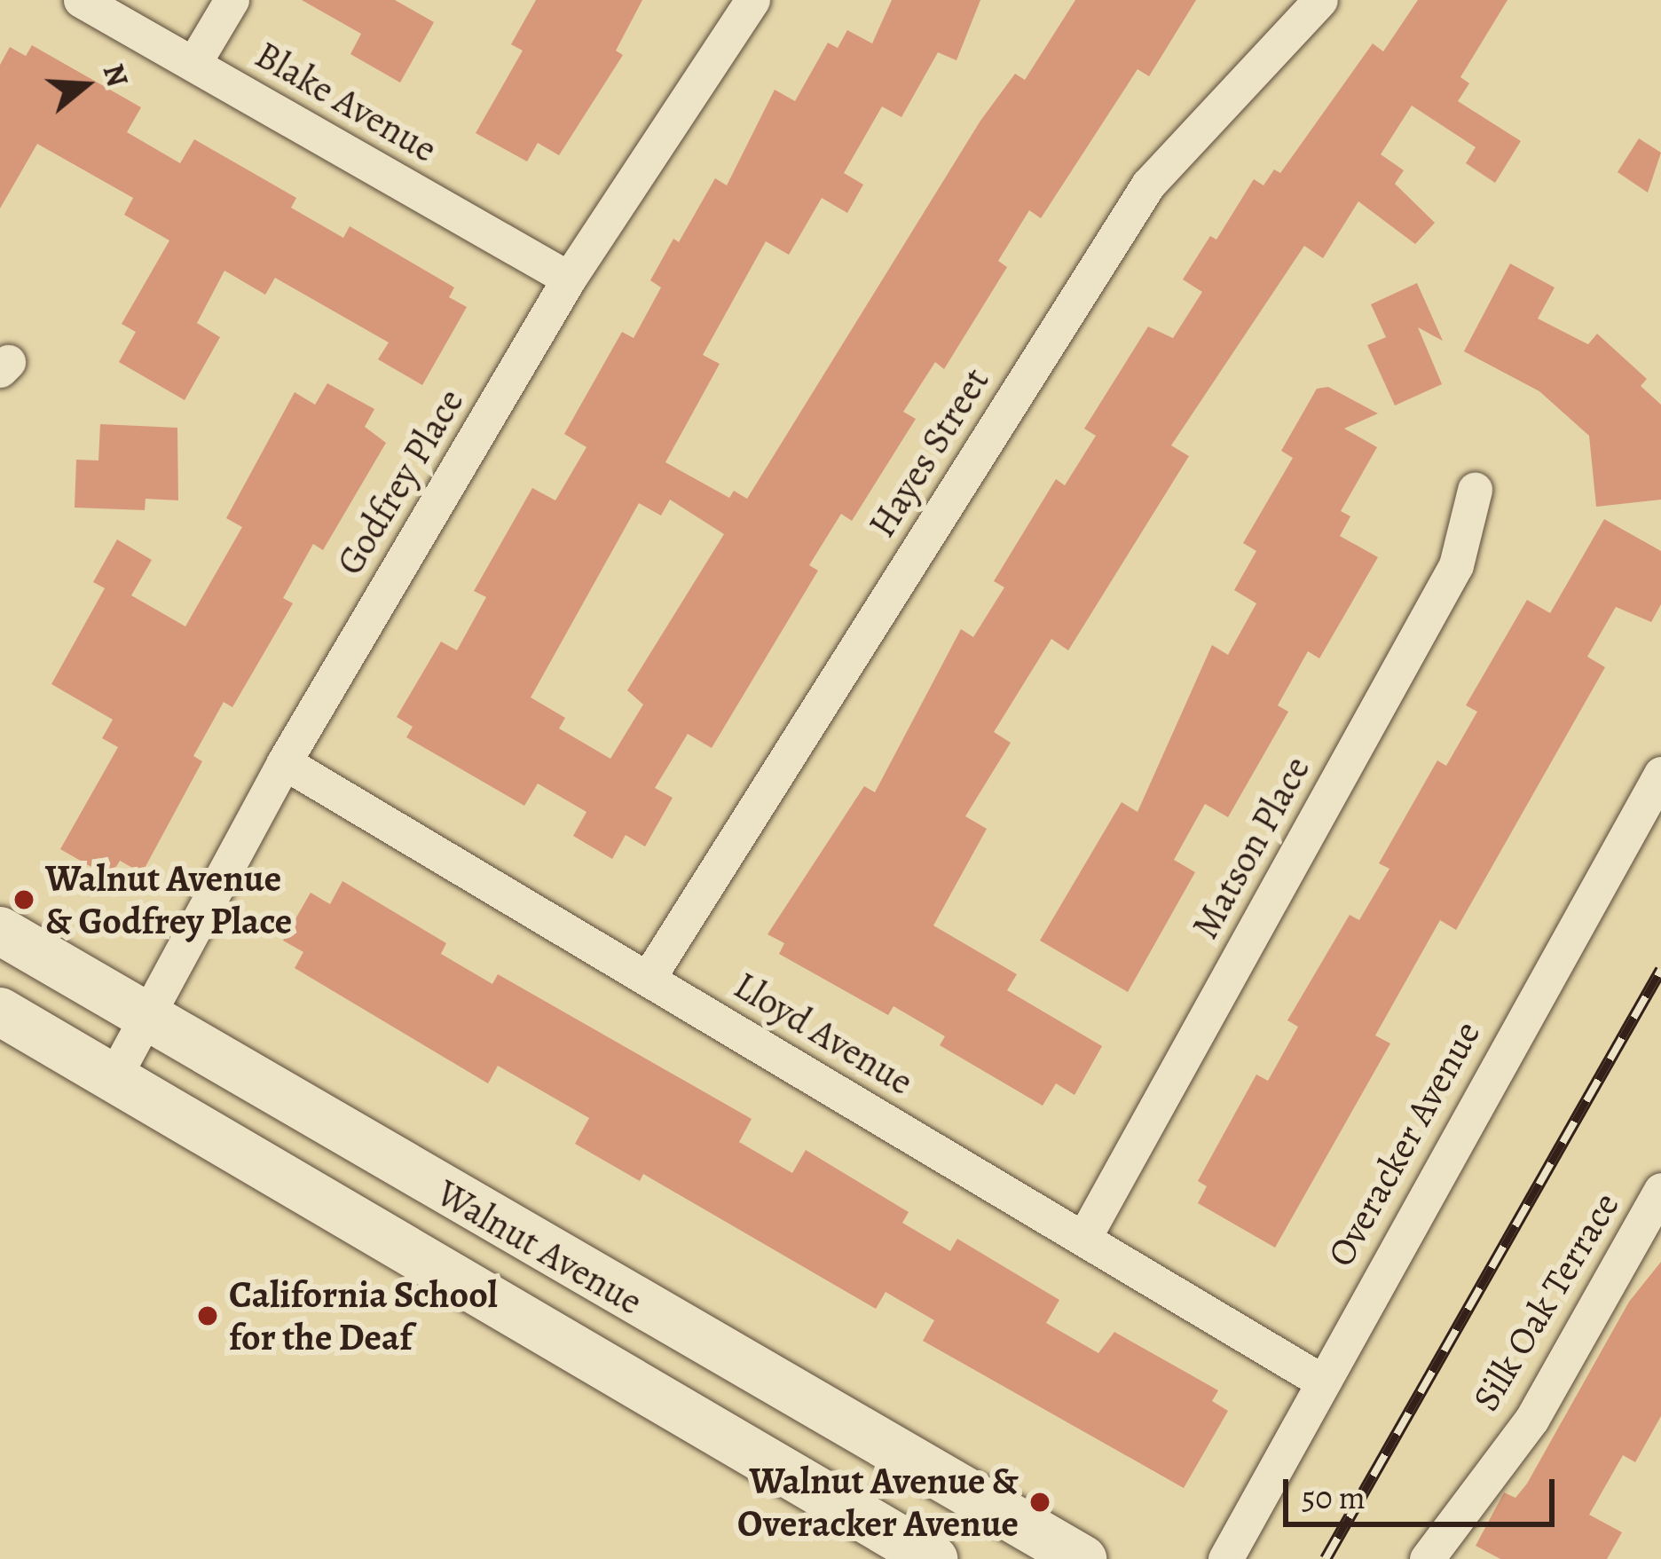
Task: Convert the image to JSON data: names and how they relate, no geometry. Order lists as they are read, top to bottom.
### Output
{
  "streets": {
    "main road": ["Walnut Avenue"],
    "street": [
      "Blake Avenue",
      "Hayes Street",
      "Godfrey Place",
      "Matson Place",
      "Lloyd Avenue",
      "Overacker Avenue",
      "Silk Oak Terrace"
    ]
  },
  "crossings": [
    ["Blake Avenue", "Godfrey Place"],
    ["Hayes Street", "Lloyd Avenue"],
    ["Godfrey Place", "Lloyd Avenue"],
    ["Godfrey Place", "Walnut Avenue"],
    ["Matson Place", "Lloyd Avenue"],
    ["Lloyd Avenue", "Overacker Avenue"]
  ],
  "places": ["Walnut Avenue & Godfrey Place", "California School for the Deaf", "Walnut Avenue & Overacker Avenue"],
  "scale_bar": "50 m",
  "north": "right"
}
